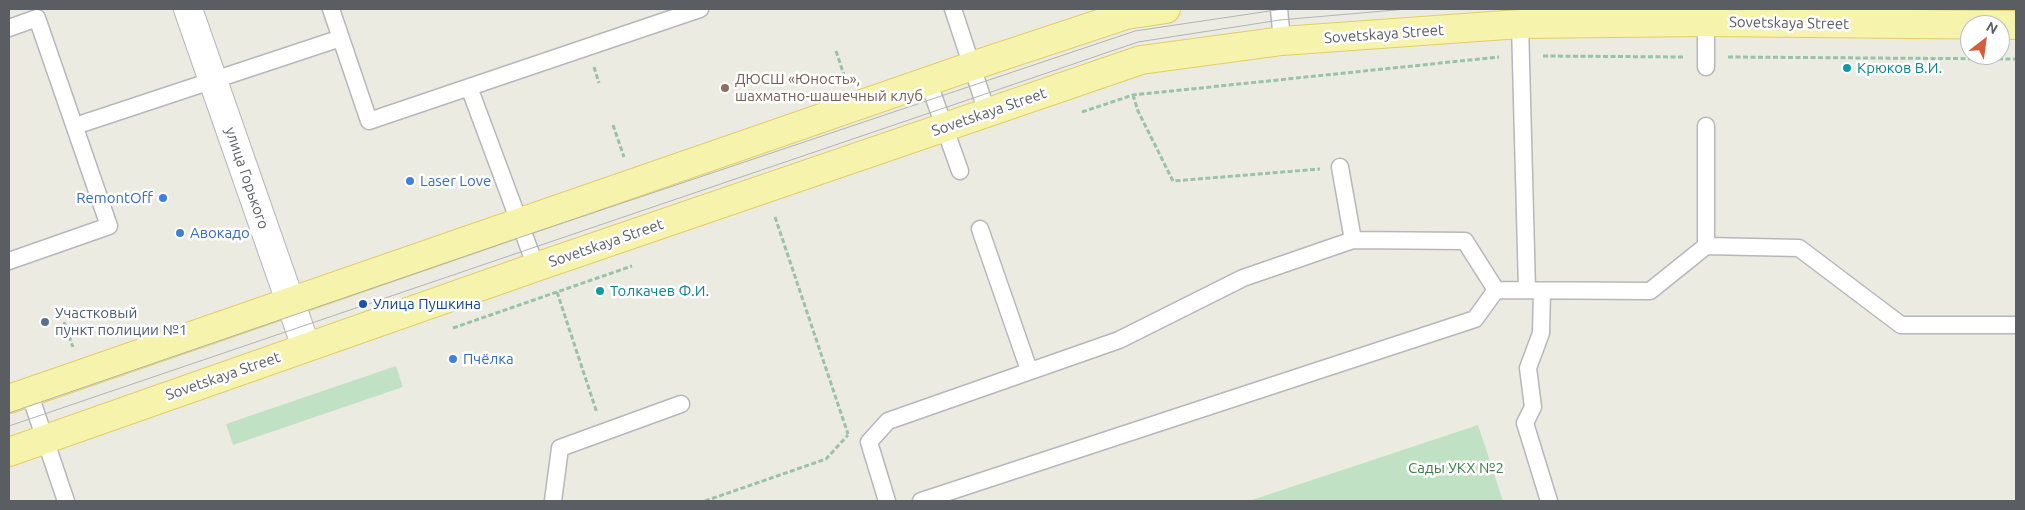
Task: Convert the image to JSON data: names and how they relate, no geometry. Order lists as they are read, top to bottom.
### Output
{
  "streets": {
    "main road": ["Sovetskaya Street"],
    "street": ["улица Горького"]
  },
  "crossings": [
    ["Sovetskaya Street", "улица Горького"]
  ],
  "parks": ["Сады УКХ №2"],
  "places": [
    "Крюков В.И.",
    "ДЮСШ «Юность», шахматно-шашечный клуб",
    "Laser Love",
    "RemontOff",
    "Авокадо",
    "Толкачев Ф.И.",
    "Улица Пушкина",
    "Участковый пункт полиции №1",
    "Пчёлка"
  ],
  "north": "top right"
}
